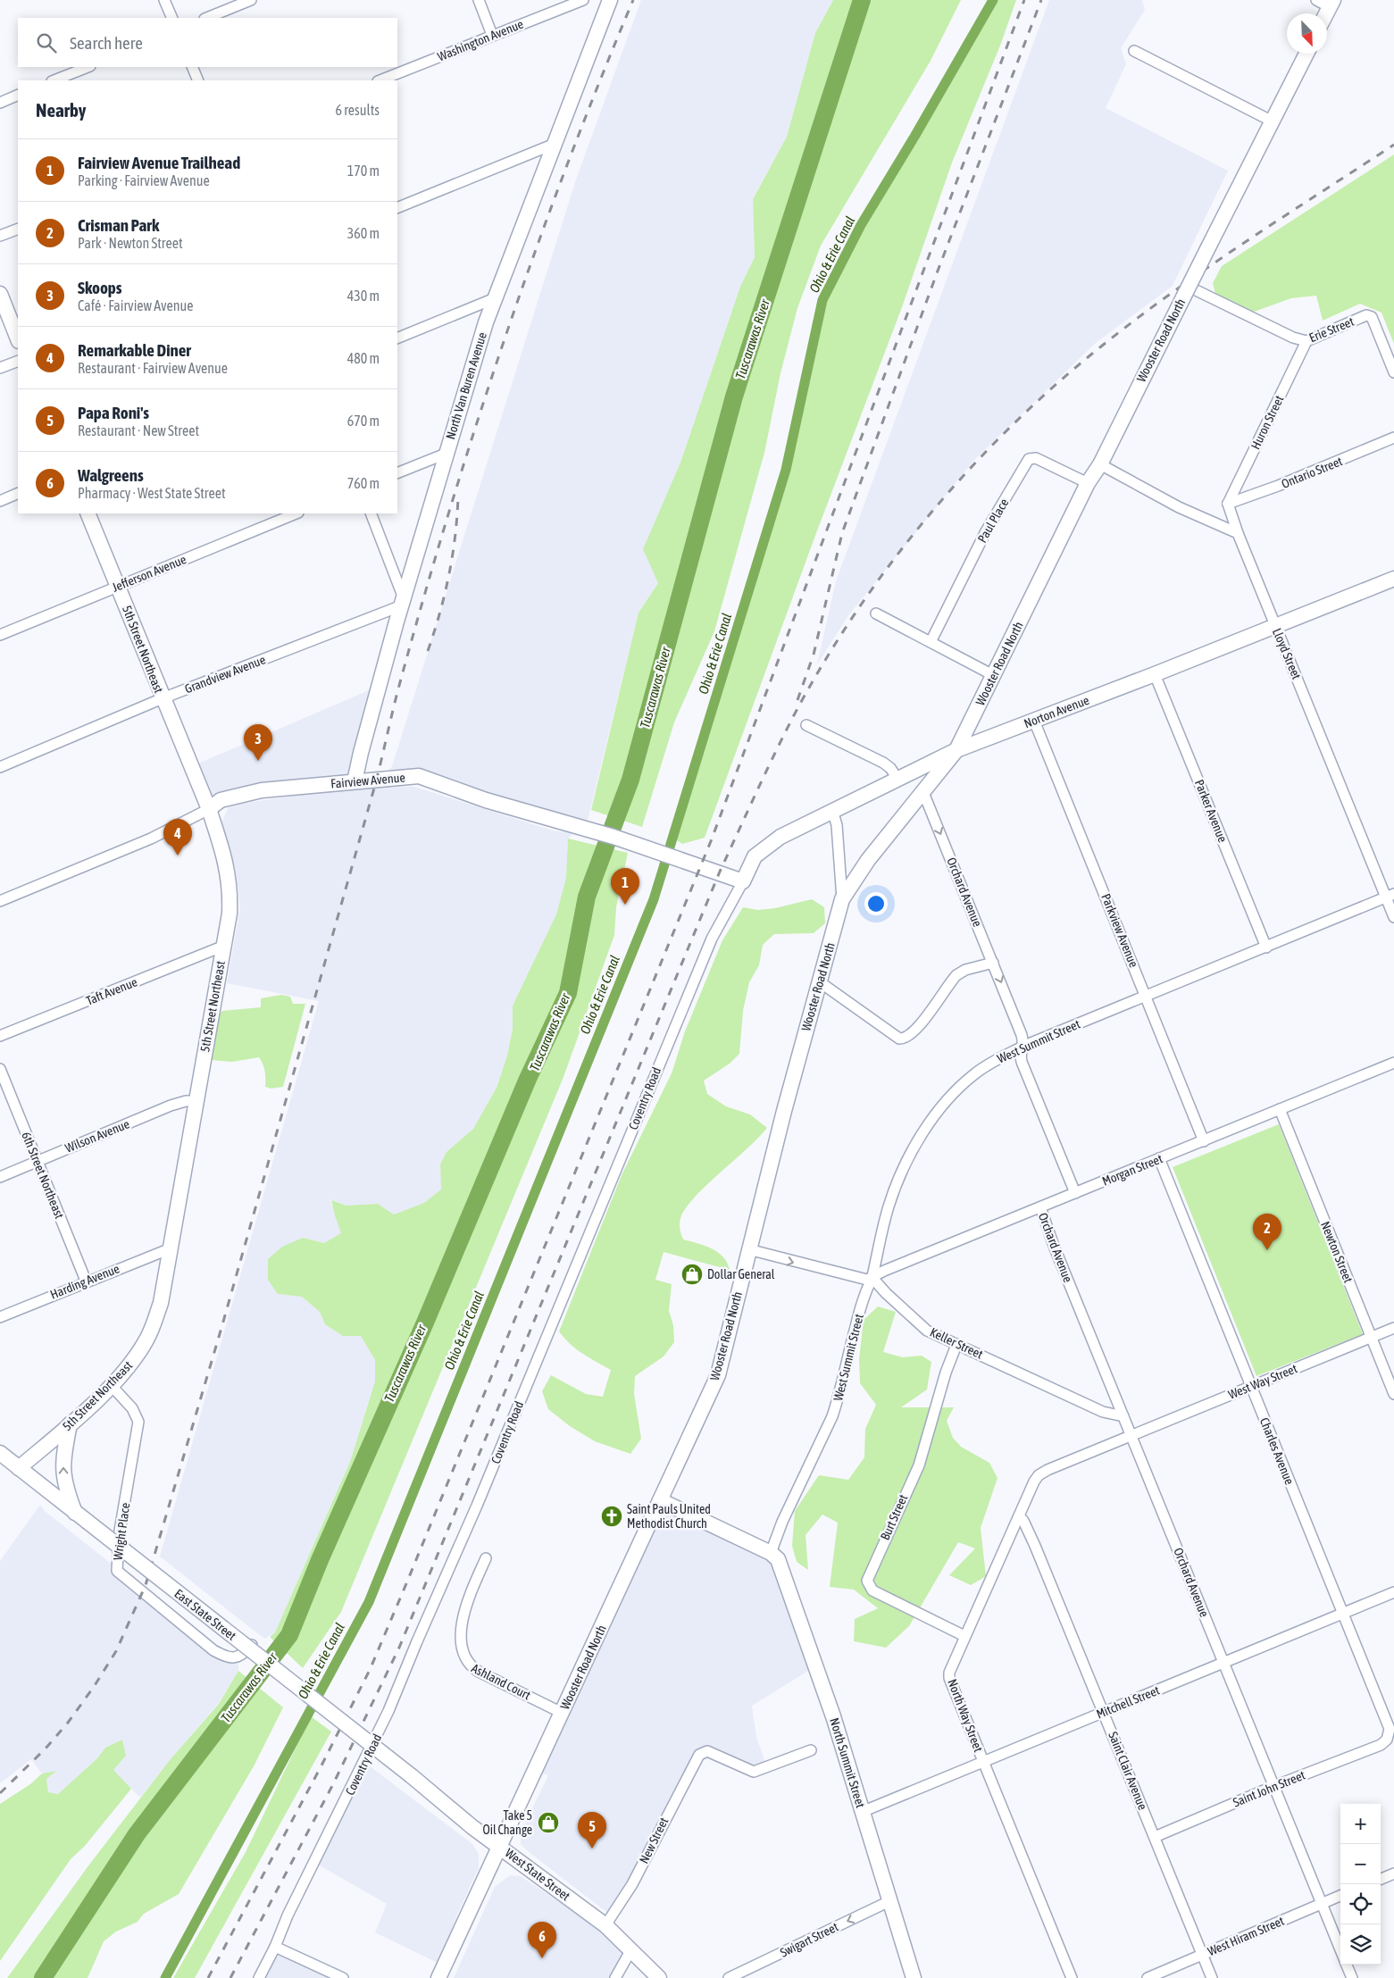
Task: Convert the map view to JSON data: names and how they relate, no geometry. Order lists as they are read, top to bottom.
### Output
{
  "streets": {
    "main road": [
      "Wooster Road North",
      "North Van Buren Avenue",
      "5th Street Northeast",
      "Norton Avenue",
      "Fairview Avenue",
      "East State Street",
      "North Summit Street",
      "West State Street"
    ],
    "street": [
      "Washington Avenue",
      "Erie Street",
      "Huron Street",
      "Ontario Street",
      "Paul Place",
      "Jefferson Avenue",
      "Lloyd Street",
      "Grandview Avenue",
      "Parker Avenue",
      "Orchard Avenue",
      "Parkview Avenue",
      "Taft Avenue",
      "West Summit Street",
      "Coventry Road",
      "Wilson Avenue",
      "Morgan Street",
      "6th Street Northeast",
      "Newton Street",
      "Harding Avenue",
      "Keller Street",
      "West Way Street",
      "Charles Avenue",
      "Burt Street",
      "Wright Place",
      "Ashland Court",
      "Mitchell Street",
      "North Way Street",
      "Saint Clair Avenue",
      "Saint John Street",
      "New Street",
      "West Hiram Street",
      "Swigart Street"
    ]
  },
  "crossings": [
    ["Erie Street", "Wooster Road North"],
    ["Erie Street", "Huron Street"],
    ["Wooster Road North", "Paul Place"],
    ["Wooster Road North", "Norton Avenue"],
    ["Wooster Road North", "Orchard Avenue"],
    ["Wooster Road North", "Ashland Court"],
    ["Wooster Road North", "West State Street"],
    ["North Van Buren Avenue", "Grandview Avenue"],
    ["North Van Buren Avenue", "Fairview Avenue"],
    ["Huron Street", "Ontario Street"],
    ["Huron Street", "Lloyd Street"],
    ["Ontario Street", "Lloyd Street"],
    ["Jefferson Avenue", "5th Street Northeast"],
    ["5th Street Northeast", "Grandview Avenue"],
    ["5th Street Northeast", "Fairview Avenue"],
    ["5th Street Northeast", "Taft Avenue"],
    ["5th Street Northeast", "Wilson Avenue"],
    ["5th Street Northeast", "Harding Avenue"],
    ["5th Street Northeast", "Wright Place"],
    ["5th Street Northeast", "East State Street"],
    ["Lloyd Street", "Norton Avenue"],
    ["Lloyd Street", "West Summit Street"],
    ["Norton Avenue", "Fairview Avenue"],
    ["Norton Avenue", "Parker Avenue"],
    ["Norton Avenue", "Parkview Avenue"],
    ["Norton Avenue", "Coventry Road"],
    ["Fairview Avenue", "Coventry Road"],
    ["Parker Avenue", "West Summit Street"],
    ["Orchard Avenue", "West Summit Street"],
    ["Orchard Avenue", "Morgan Street"],
    ["Orchard Avenue", "Keller Street"],
    ["Orchard Avenue", "West Way Street"],
    ["Orchard Avenue", "Mitchell Street"],
    ["Orchard Avenue", "North Way Street"],
    ["Orchard Avenue", "Saint John Street"],
    ["Orchard Avenue", "West Hiram Street"],
    ["Parkview Avenue", "West Summit Street"],
    ["Parkview Avenue", "Morgan Street"],
    ["West Summit Street", "Morgan Street"],
    ["West Summit Street", "Keller Street"],
    ["West Summit Street", "North Summit Street"],
    ["Wilson Avenue", "6th Street Northeast"],
    ["Morgan Street", "Newton Street"],
    ["Morgan Street", "Keller Street"],
    ["Morgan Street", "Charles Avenue"],
    ["6th Street Northeast", "Harding Avenue"],
    ["Newton Street", "West Way Street"],
    ["Keller Street", "Burt Street"],
    ["West Way Street", "Charles Avenue"],
    ["West Way Street", "North Way Street"],
    ["Charles Avenue", "Mitchell Street"],
    ["Charles Avenue", "Saint John Street"],
    ["Burt Street", "North Way Street"],
    ["East State Street", "West State Street"],
    ["Mitchell Street", "North Way Street"],
    ["Mitchell Street", "North Summit Street"],
    ["Mitchell Street", "Saint Clair Avenue"],
    ["North Way Street", "Saint Clair Avenue"],
    ["North Summit Street", "Swigart Street"],
    ["Saint Clair Avenue", "Saint John Street"],
    ["Saint Clair Avenue", "West Hiram Street"],
    ["New Street", "West State Street"]
  ],
  "one_way": ["Swigart Street"],
  "water": ["Ohio & Erie Canal", "Tuscarawas River"],
  "places": {
    "shop": ["Dollar General", "Take 5 Oil Change"],
    "church": ["Saint Pauls United Methodist Church"]
  },
  "north": "bottom right",
  "page": {
    "search": "Search here",
    "heading": ["Nearby", "6 results"],
    "list": [
      {
        "mark": "1",
        "name": "Fairview Avenue Trailhead",
        "note": "Parking · Fairview Avenue",
        "value": "170 m"
      },
      {
        "mark": "2",
        "name": "Crisman Park",
        "note": "Park · Newton Street",
        "value": "360 m"
      },
      {
        "mark": "3",
        "name": "Skoops",
        "note": "Café · Fairview Avenue",
        "value": "430 m"
      },
      {
        "mark": "4",
        "name": "Remarkable Diner",
        "note": "Restaurant · Fairview Avenue",
        "value": "480 m"
      },
      {
        "mark": "5",
        "name": "Papa Roni's",
        "note": "Restaurant · New Street",
        "value": "670 m"
      },
      {
        "mark": "6",
        "name": "Walgreens",
        "note": "Pharmacy · West State Street",
        "value": "760 m"
      }
    ],
    "pins": [
      "3",
      "4",
      "1",
      "2",
      "5",
      "6"
    ],
    "map_buttons": ["+", "−"]
  }
}
